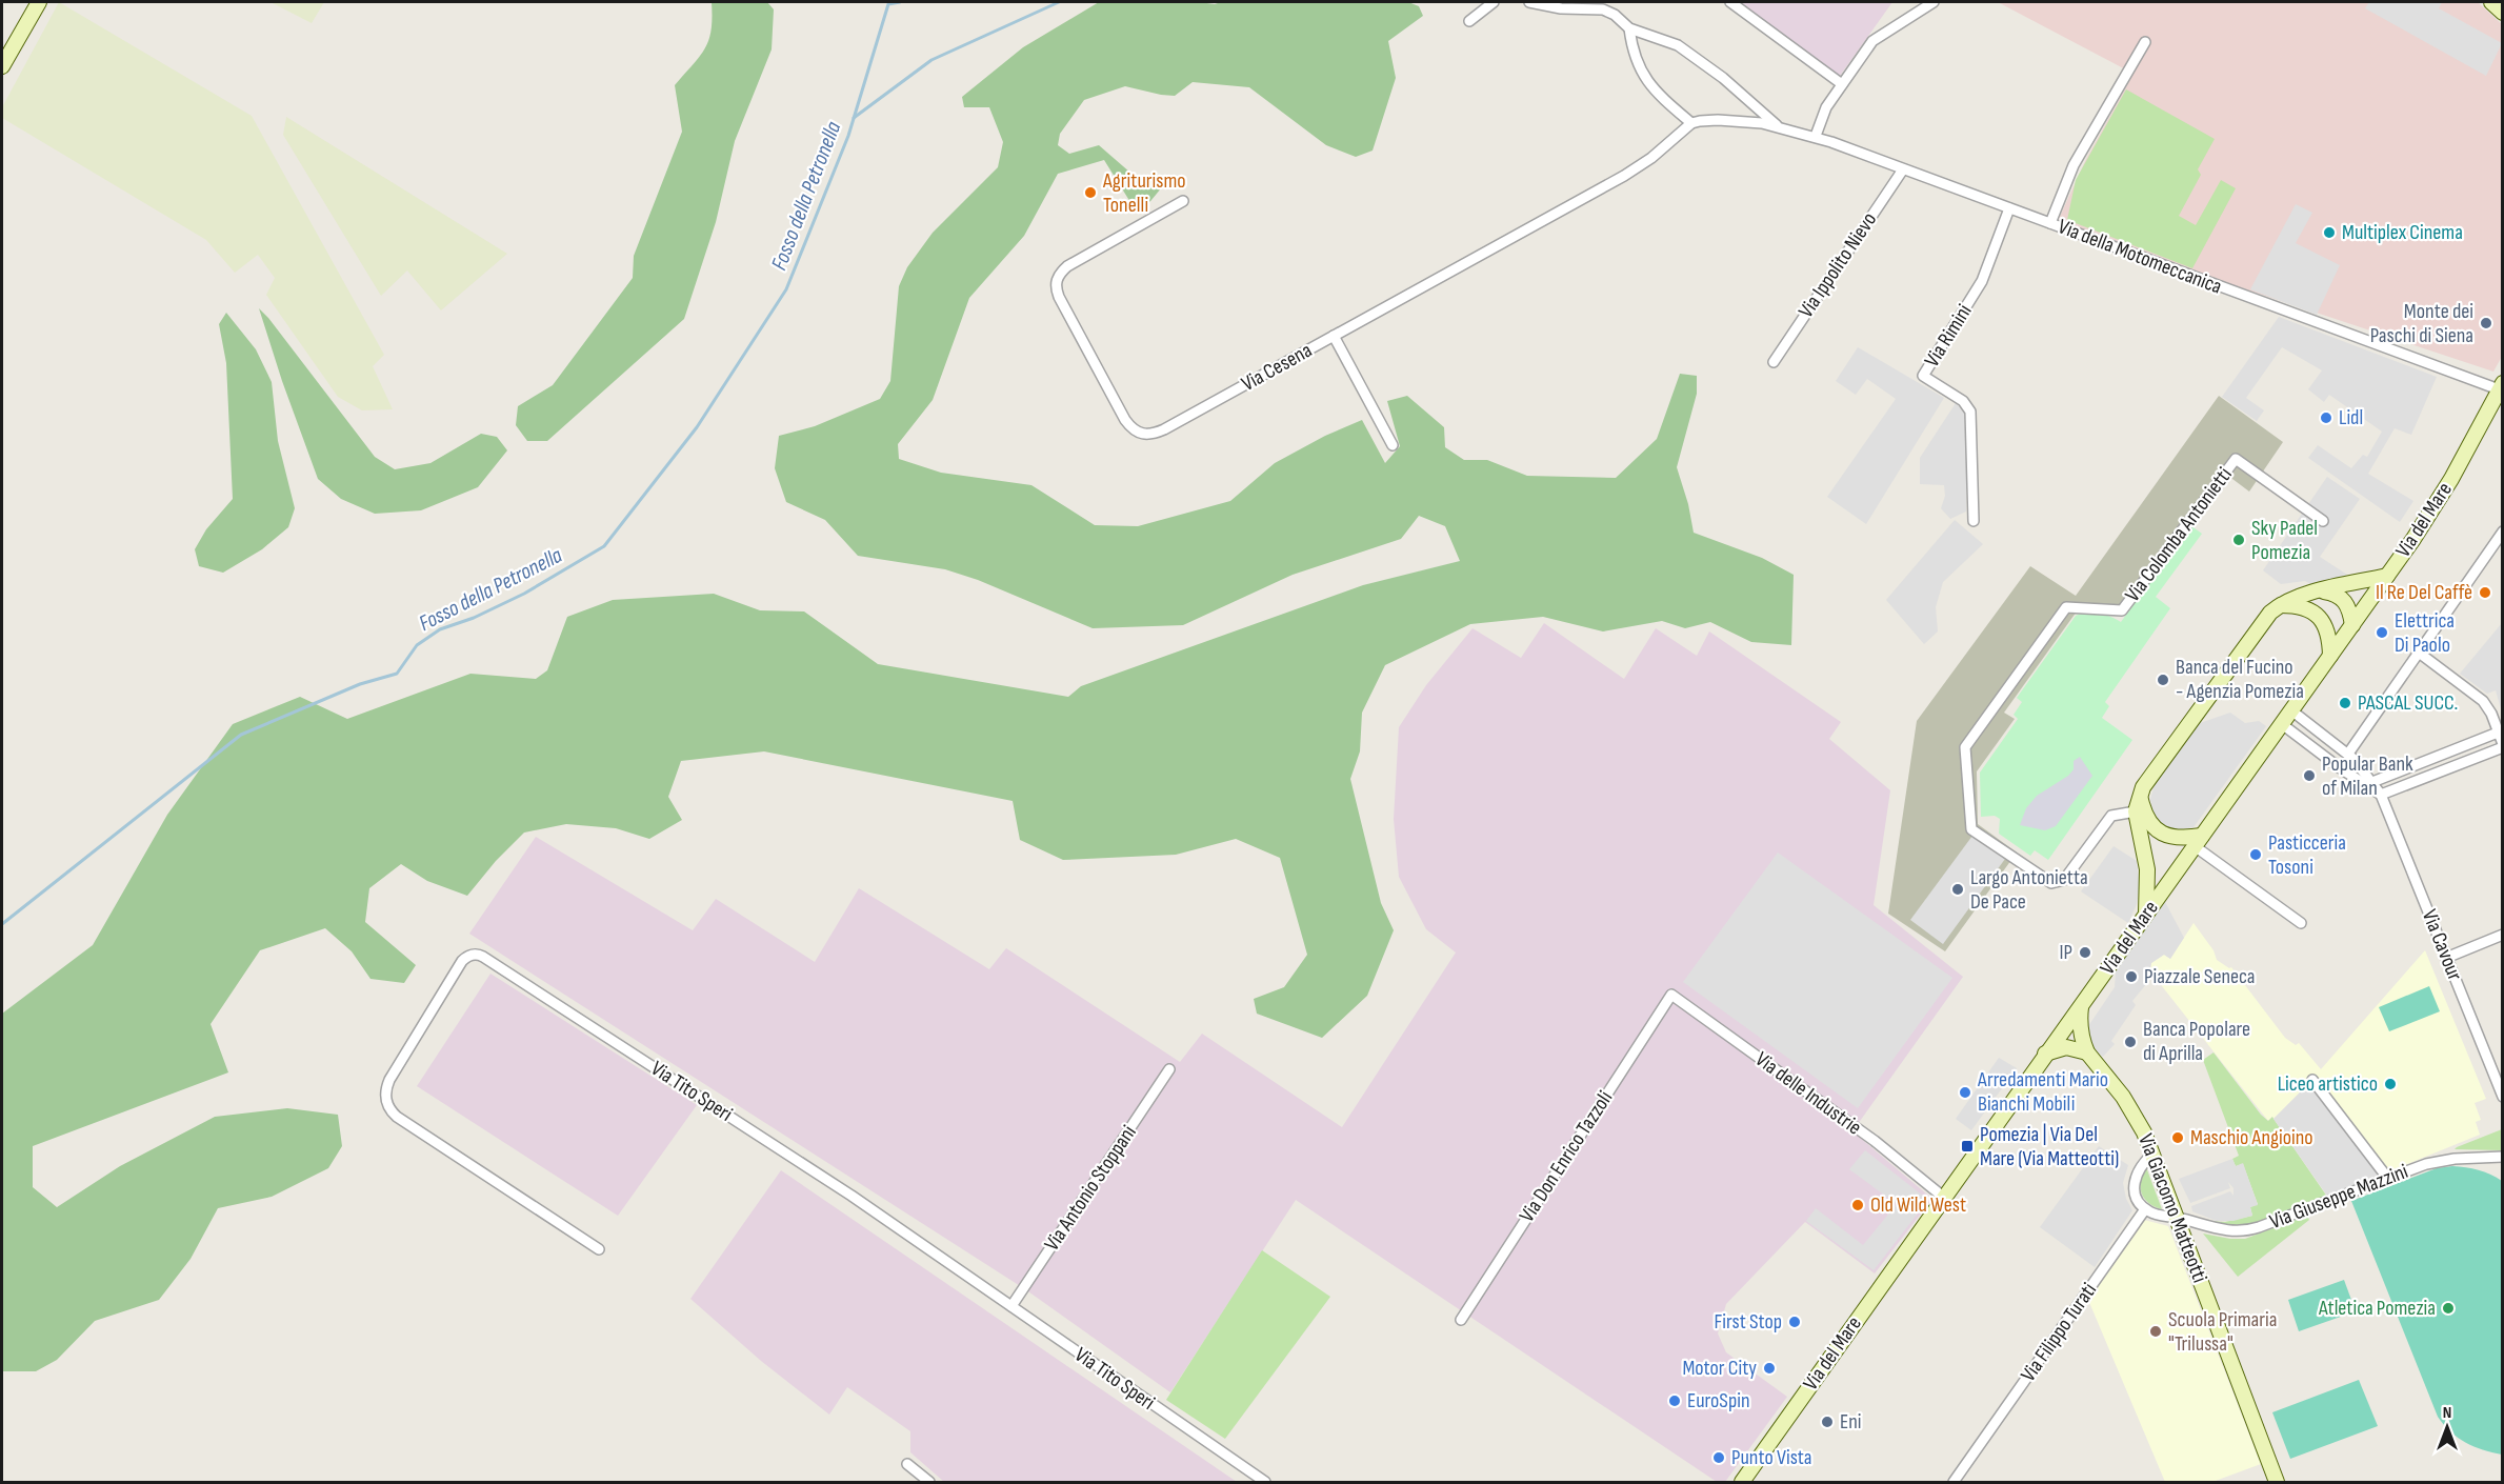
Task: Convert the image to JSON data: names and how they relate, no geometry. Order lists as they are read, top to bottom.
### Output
{
  "streets": {
    "main road": ["Via del Mare", "Via Giacomo Matteotti"],
    "street": [
      "Via della Motomeccanica",
      "Via Ippolito Nievo",
      "Via Rimini",
      "Via Cesena",
      "Via Colomba Antonietti",
      "Via Cavour",
      "Via Tito Speri",
      "Via delle Industrie",
      "Via Don Enrico Tazzoli",
      "Via Antonio Stoppani",
      "Via Giuseppe Mazzini",
      "Via Filippo Turati"
    ]
  },
  "crossings": [
    ["Via della Motomeccanica", "Via Ippolito Nievo"],
    ["Via della Motomeccanica", "Via Rimini"],
    ["Via della Motomeccanica", "Via Cesena"],
    ["Via della Motomeccanica", "Via del Mare"],
    ["Via del Mare", "Via Cavour"],
    ["Via del Mare", "Via delle Industrie"],
    ["Via del Mare", "Via Giacomo Matteotti"],
    ["Via Tito Speri", "Via Antonio Stoppani"],
    ["Via delle Industrie", "Via Don Enrico Tazzoli"],
    ["Via Giuseppe Mazzini", "Via Giacomo Matteotti"]
  ],
  "water": ["Fosso della Petronella"],
  "places": {
    "other": [
      "Agriturismo Tonelli",
      "Multiplex Cinema",
      "Monte dei Paschi di Siena",
      "Lidl",
      "Sky Padel Pomezia",
      "Il Re Del Caffè",
      "Elettrica Di Paolo",
      "Banca del Fucino - Agenzia Pomezia",
      "PASCAL SUCC.",
      "Popular Bank of Milan",
      "Pasticceria Tosoni",
      "Largo Antonietta De Pace",
      "IP",
      "Piazzale Seneca",
      "Banca Popolare di Aprilla",
      "Liceo artistico",
      "Arredamenti Mario Bianchi Mobili",
      "Maschio Angioino",
      "Old Wild West",
      "Atletica Pomezia",
      "First Stop",
      "Scuola Primaria \"Trilussa\"",
      "Motor City",
      "EuroSpin",
      "Eni",
      "Punto Vista"
    ],
    "transit": ["Pomezia | Via Del Mare (Via Matteotti)"]
  },
  "north": "top"
}
